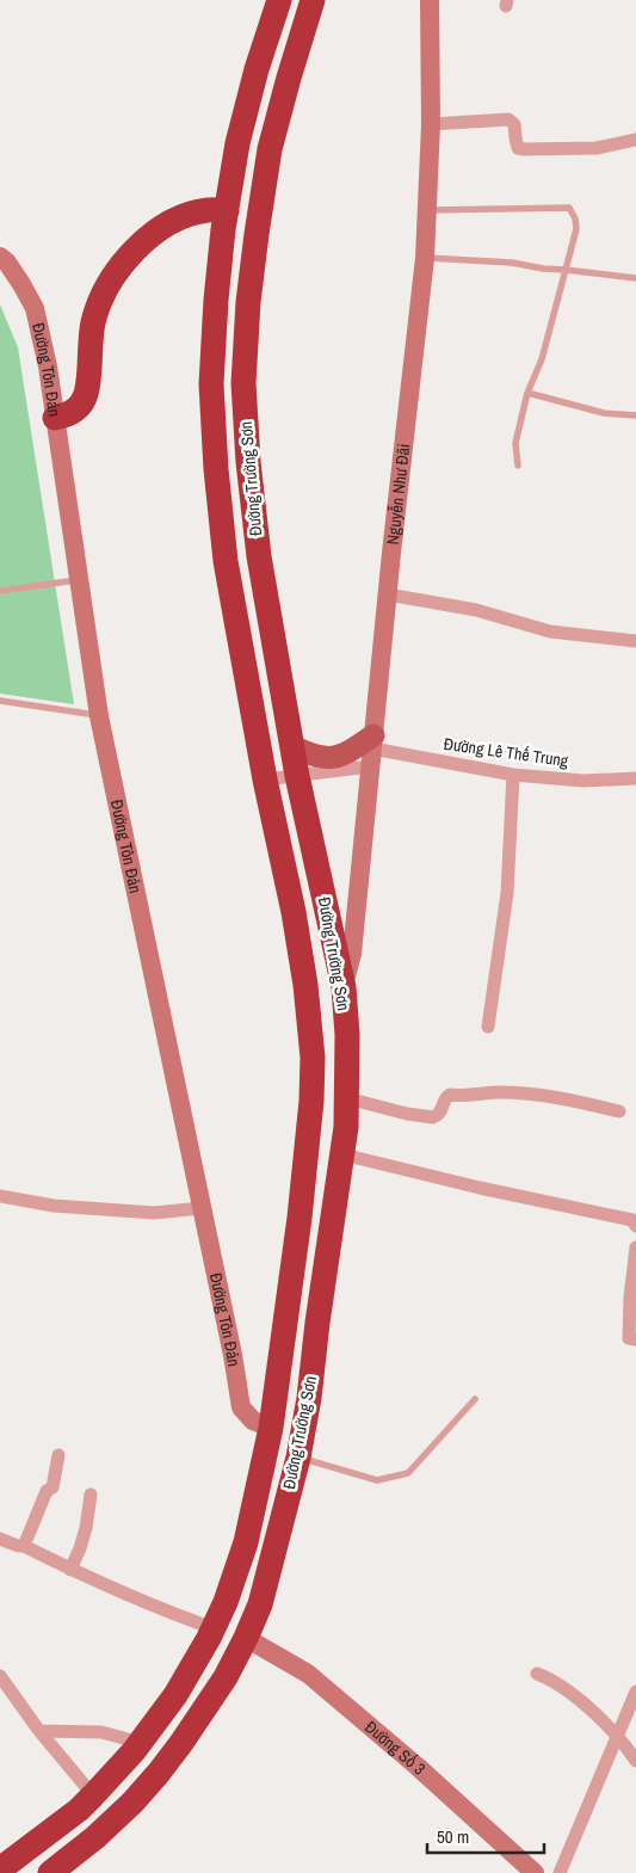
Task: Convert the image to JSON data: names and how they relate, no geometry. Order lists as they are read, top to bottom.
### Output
{
  "streets": {
    "highway": ["Đường Trường Sơn"],
    "street": [
      "Đường Tôn Đản",
      "Nguyễn Như Đãi",
      "Đường Lê Thế Trung",
      "Đường Số 3"
    ]
  },
  "crossings": [
    ["Đường Tôn Đản", "Đường Trường Sơn"],
    ["Đường Trường Sơn", "Nguyễn Như Đãi"],
    ["Đường Trường Sơn", "Đường Lê Thế Trung"],
    ["Đường Trường Sơn", "Đường Số 3"],
    ["Nguyễn Như Đãi", "Đường Lê Thế Trung"]
  ],
  "scale_bar": "50 m"
}
